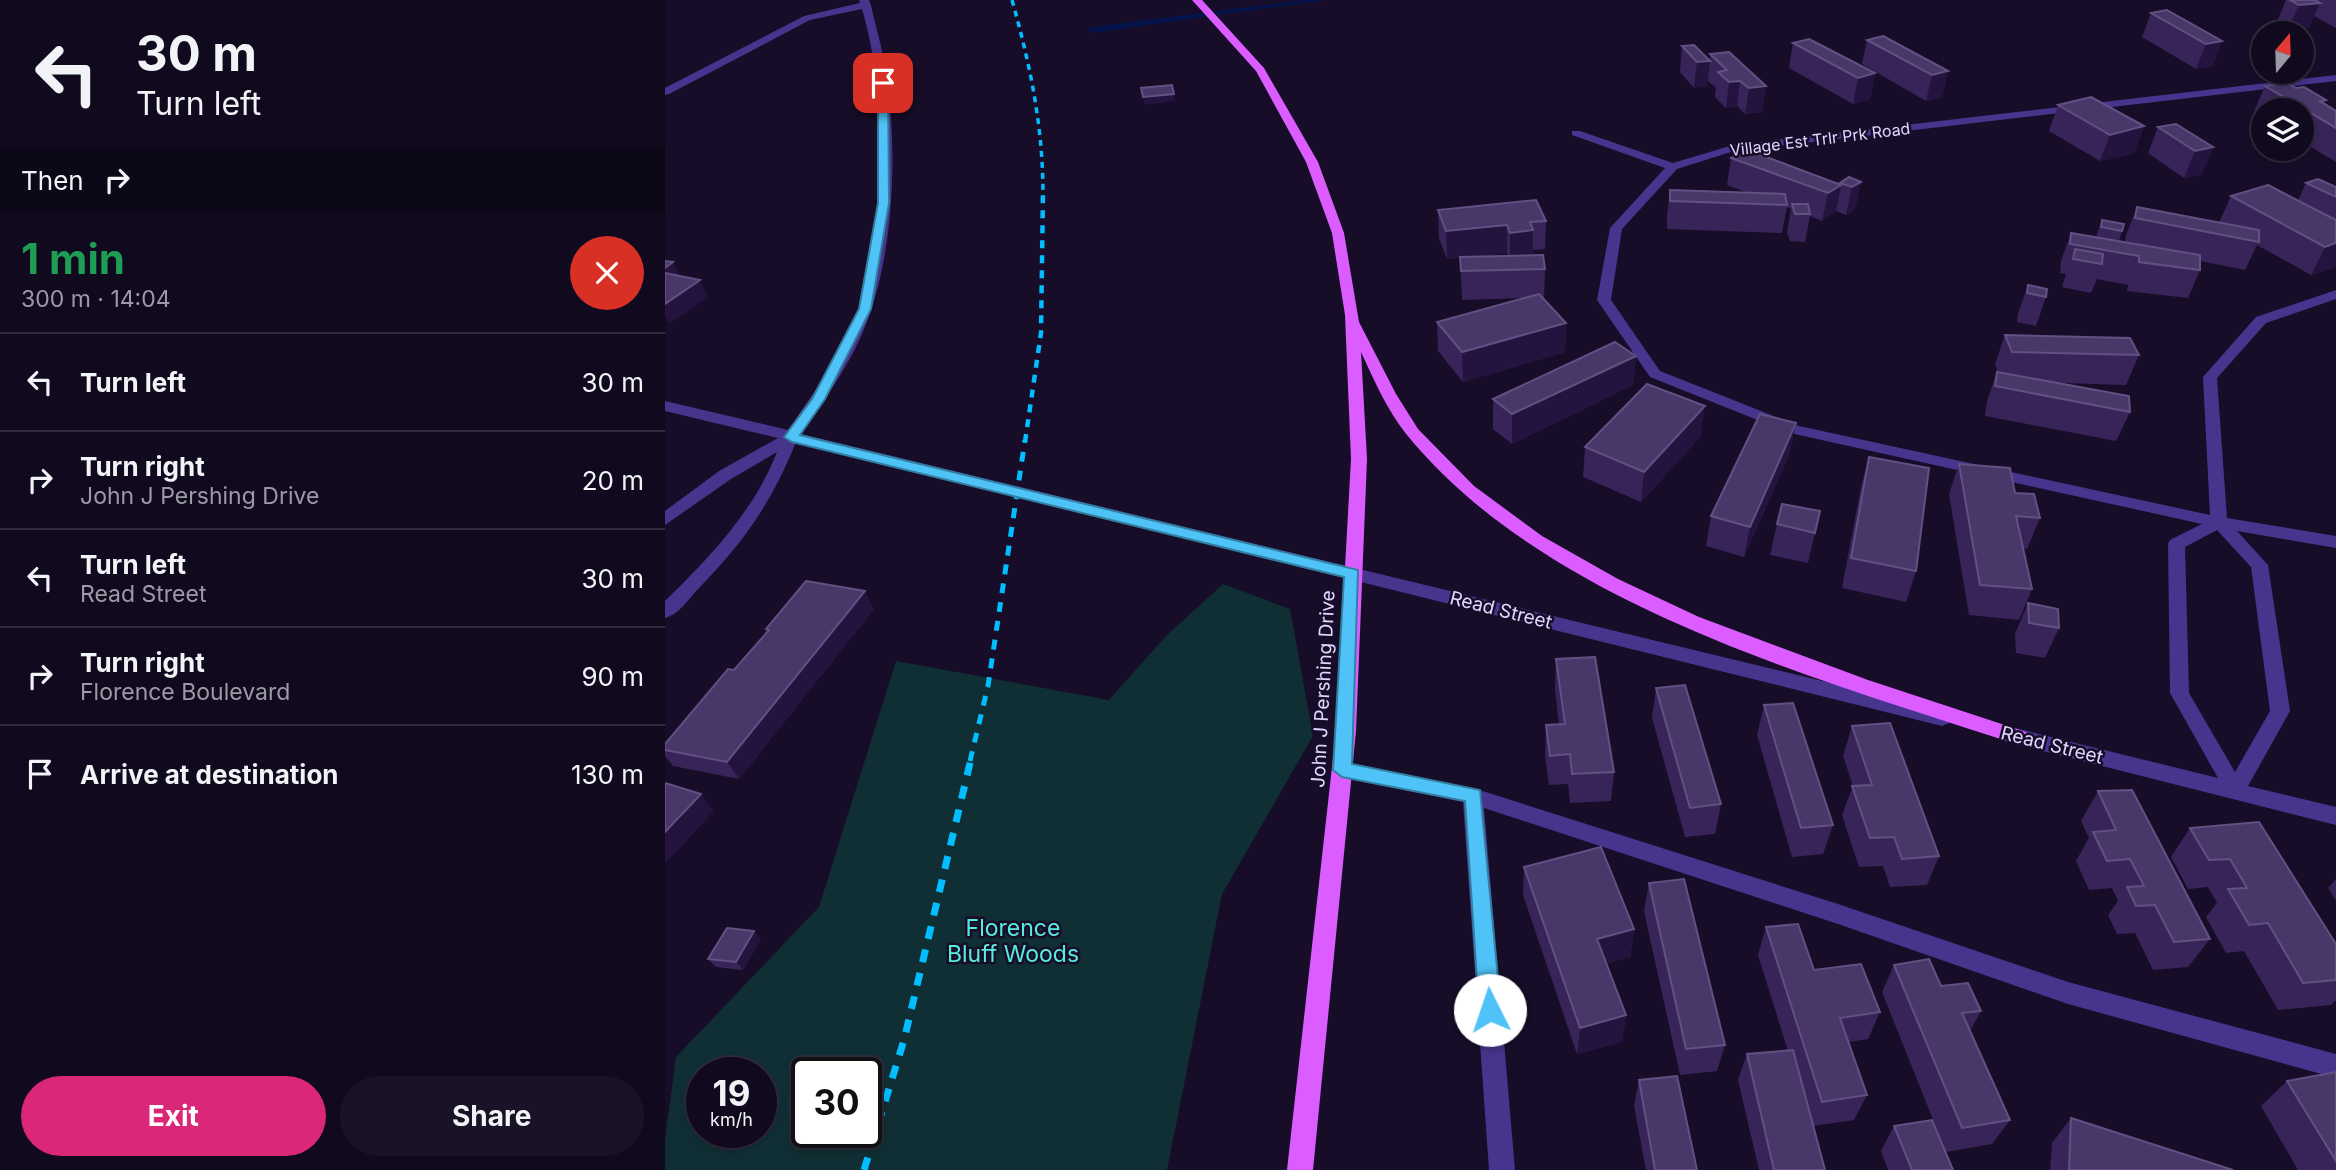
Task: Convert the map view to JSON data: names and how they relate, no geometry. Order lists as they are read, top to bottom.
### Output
{
  "streets": {
    "main road": ["John J Pershing Drive"],
    "street": ["Village Est Trlr Prk Road", "Read Street"]
  },
  "crossings": [
    ["Read Street", "John J Pershing Drive"]
  ],
  "parks": ["Florence Bluff Woods"],
  "north": "top",
  "page": {
    "turn": ["30 m", "Turn left"],
    "then": "Then",
    "heading": ["1 min", "300 m · 14:04"],
    "list": [
      {
        "name": "Turn left",
        "value": "30 m"
      },
      {
        "name": "Turn right",
        "note": "John J Pershing Drive",
        "value": "20 m"
      },
      {
        "name": "Turn left",
        "note": "Read Street",
        "value": "30 m"
      },
      {
        "name": "Turn right",
        "note": "Florence Boulevard",
        "value": "90 m"
      },
      {
        "name": "Arrive at destination",
        "value": "130 m"
      }
    ],
    "speed": "19 km/h",
    "limit": "30",
    "buttons": ["Exit", "Share"]
  }
}
